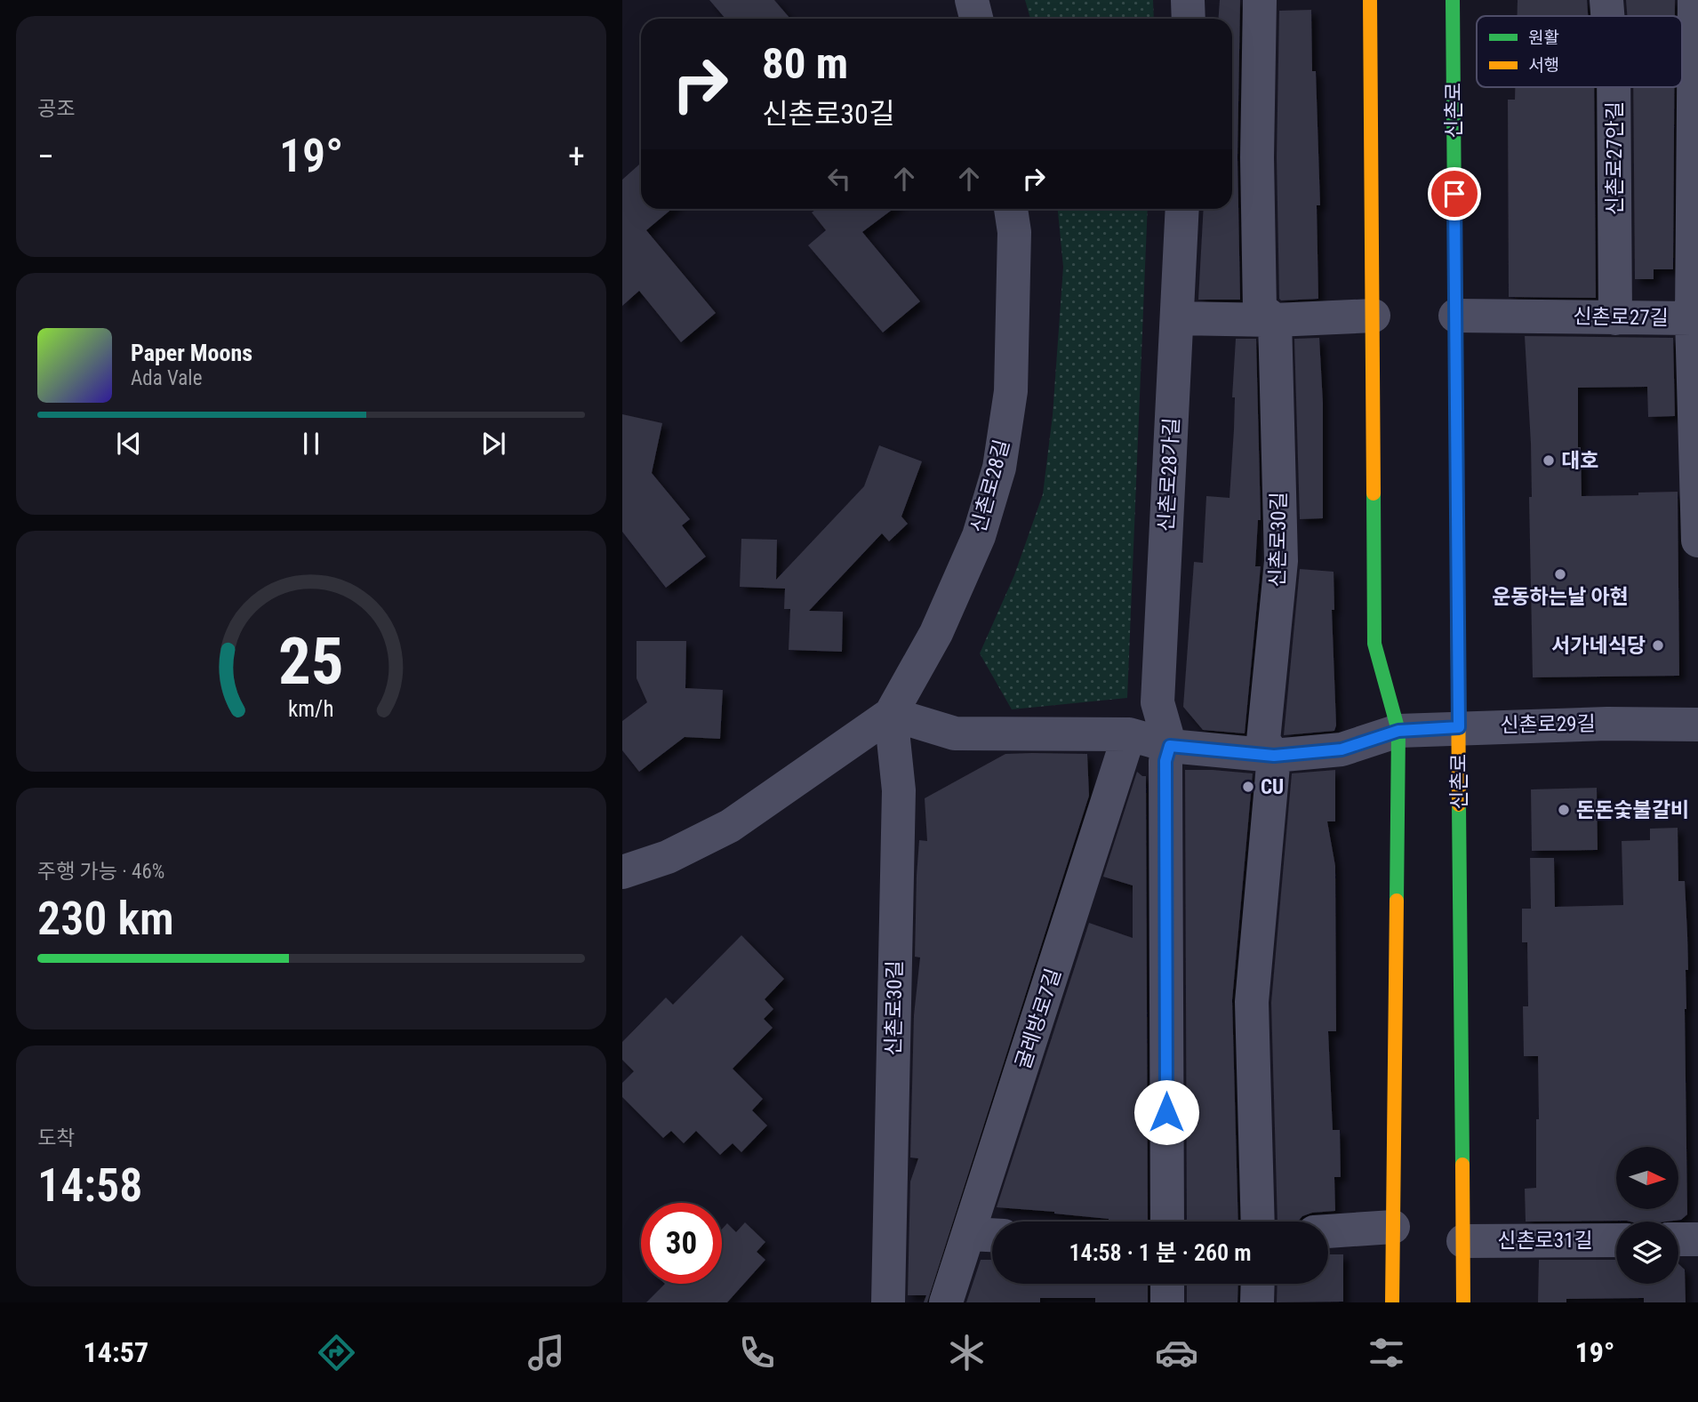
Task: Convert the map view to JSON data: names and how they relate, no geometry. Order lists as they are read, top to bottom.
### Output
{
  "streets": {
    "main road": ["신촌로"],
    "street": [
      "신촌로27안길",
      "신촌로27길",
      "신촌로28가길",
      "신촌로28길",
      "신촌로30길",
      "신촌로29길",
      "굴레방로7길",
      "신촌로31길"
    ]
  },
  "crossings": [
    ["신촌로", "신촌로27길"],
    ["신촌로", "신촌로29길"],
    ["신촌로", "신촌로31길"],
    ["신촌로27안길", "신촌로27길"],
    ["신촌로28길", "신촌로30길"]
  ],
  "places": [
    "대호",
    "운동하는날 아현",
    "서가네식당",
    "CU",
    "돈돈숯불갈비"
  ],
  "legend": ["원활", "서행"],
  "north": "right",
  "page": {
    "tile": [
      "공조",
      ["주행 가능 · 46%", "230 km"],
      ["도착", "14:58"]
    ],
    "turn": ["80 m", "신촌로30길"],
    "heat": ["−", "19°", "+"],
    "song": ["Paper Moons", "Ada Vale"],
    "limit": "30",
    "trip": "14:58 · 1 분 · 260 m",
    "tabs": ["14:57", "19°"],
    "gauge": ["25", "km/h"]
  }
}
